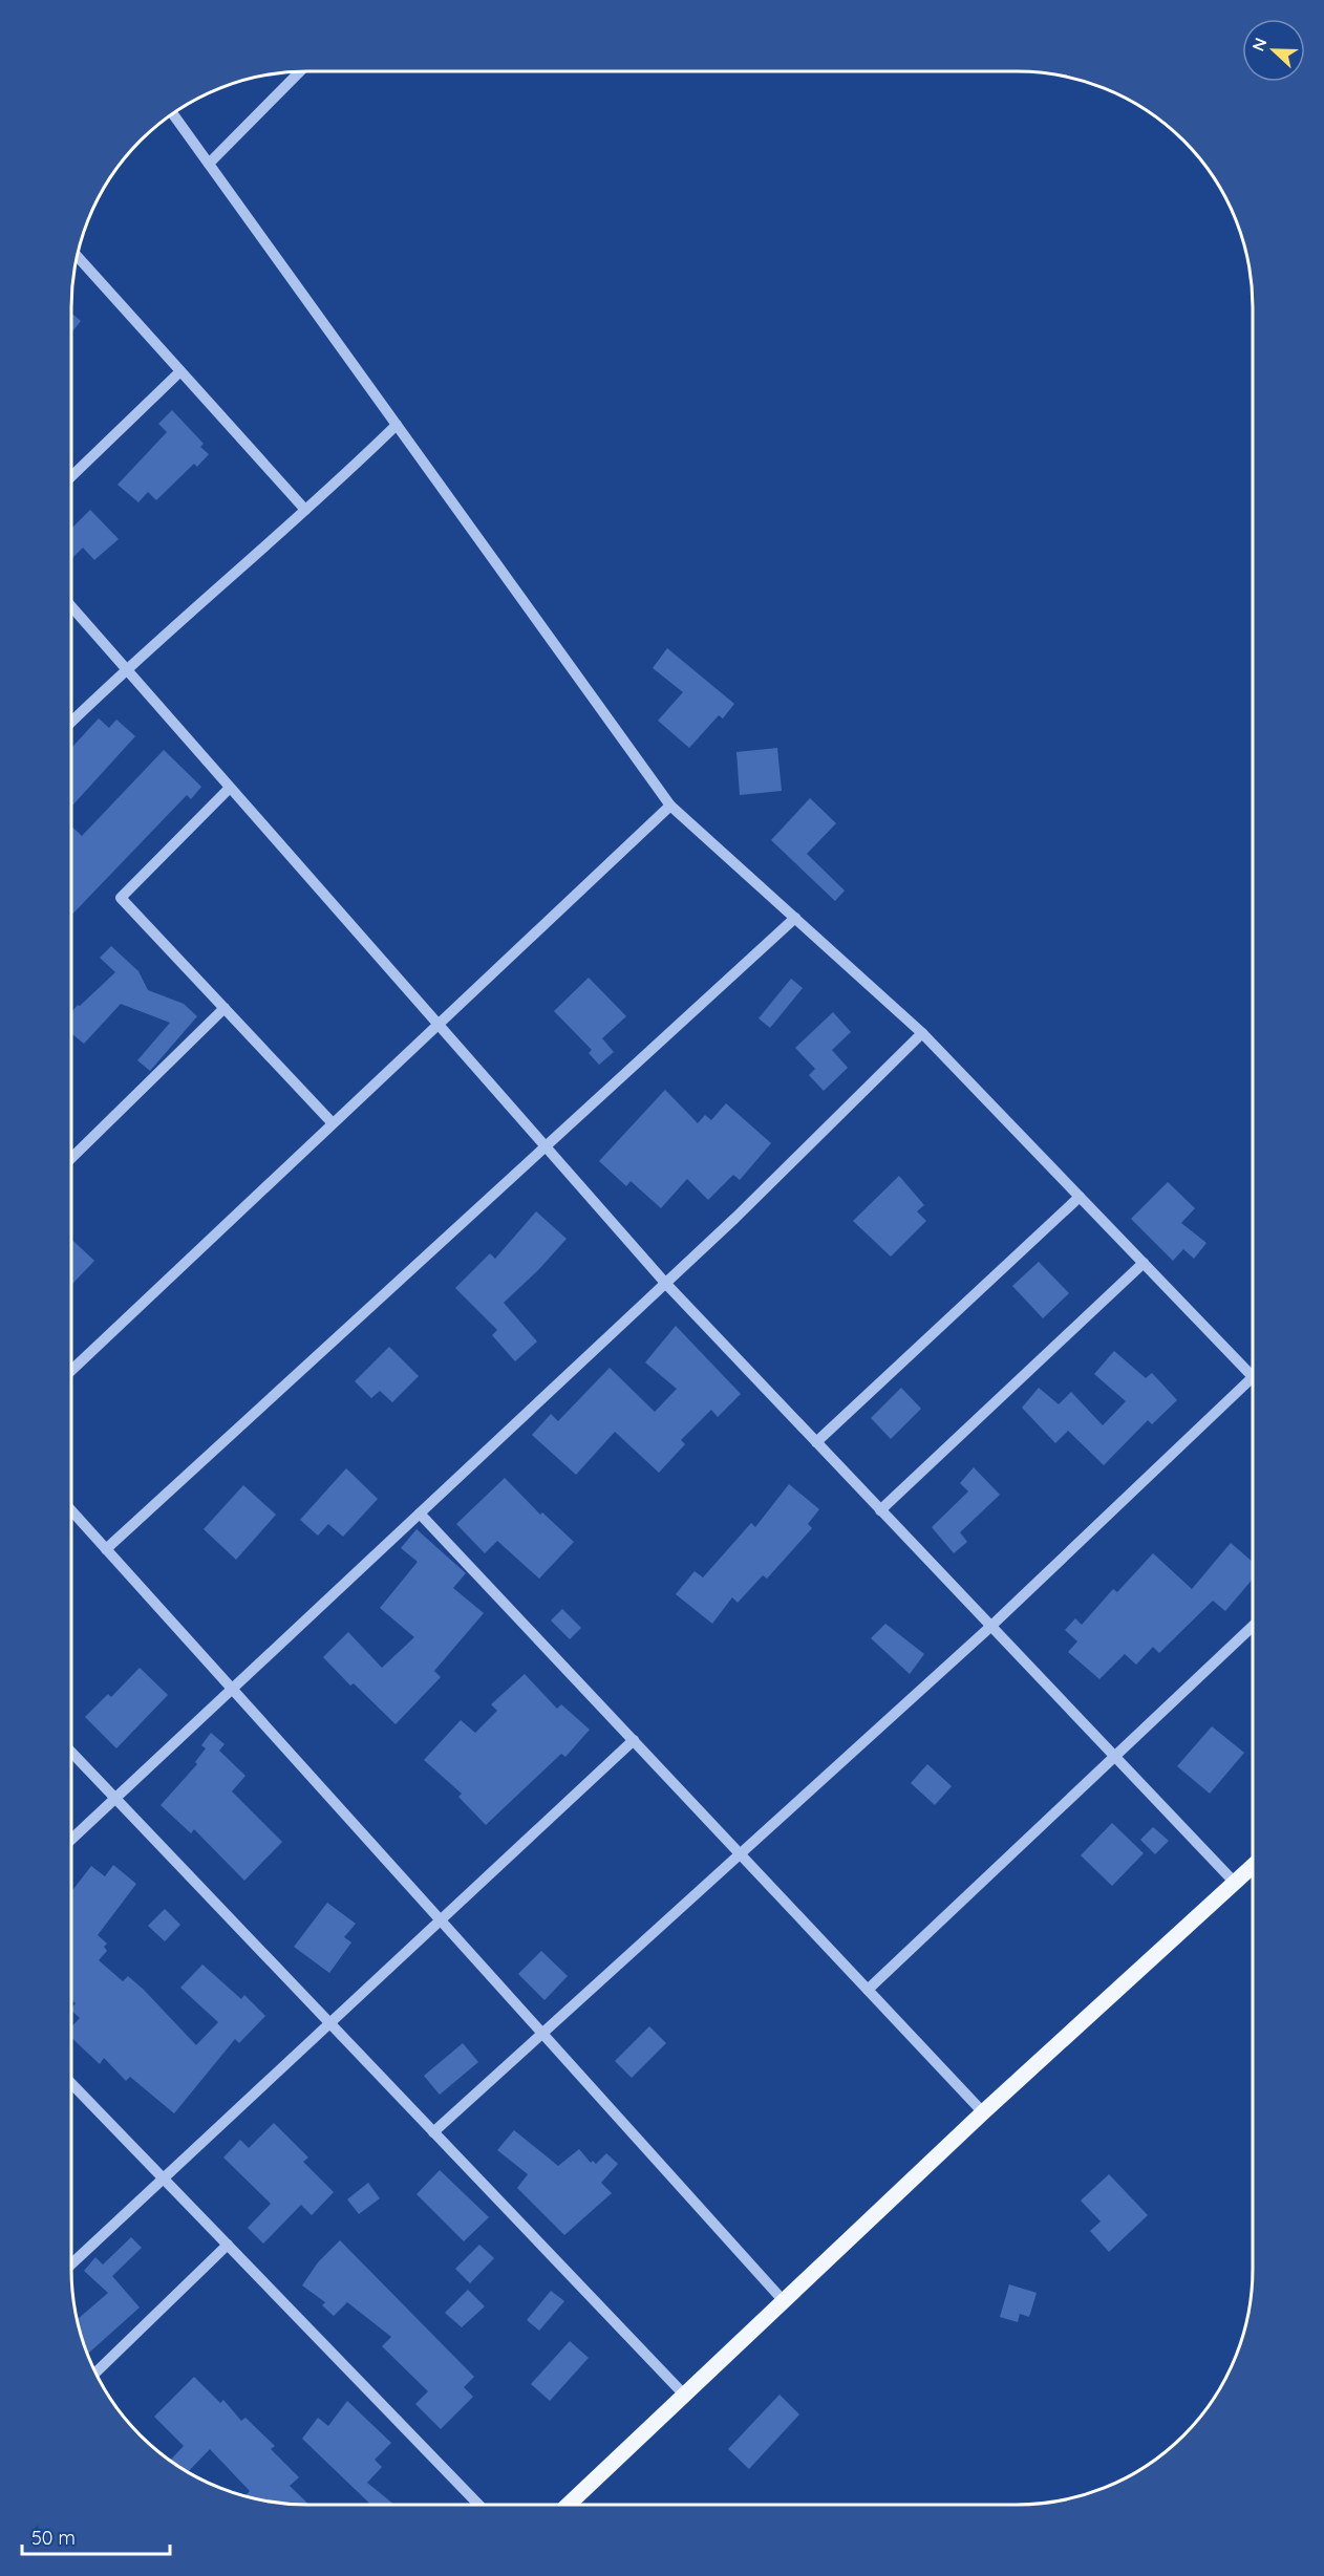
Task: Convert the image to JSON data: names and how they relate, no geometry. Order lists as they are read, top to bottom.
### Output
{
  "scale_bar": "50 m",
  "north": "left"
}
